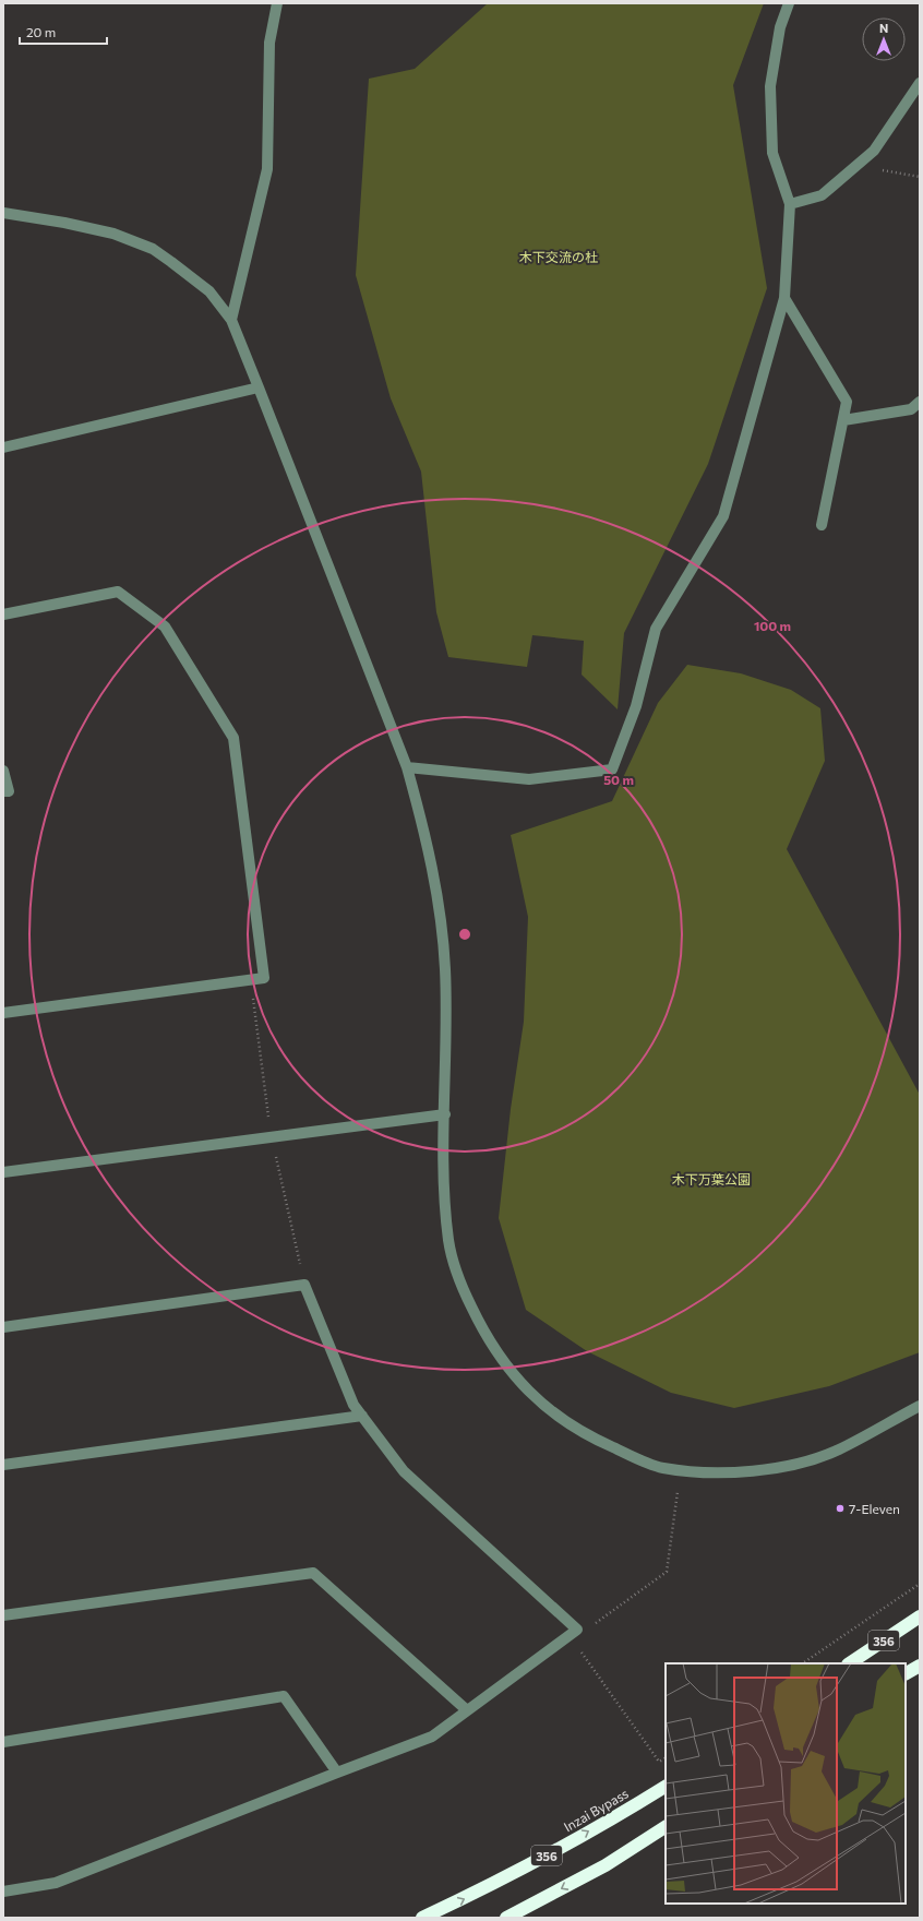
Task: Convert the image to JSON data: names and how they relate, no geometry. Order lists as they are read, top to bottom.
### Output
{
  "streets": {
    "highway": ["356", "Inzai Bypass"]
  },
  "parks": ["木下交流の杜", "木下万葉公園"],
  "places": ["7-Eleven"],
  "scale_bar": "20 m",
  "north": "top",
  "rings": ["100 m", "50 m"]
}
